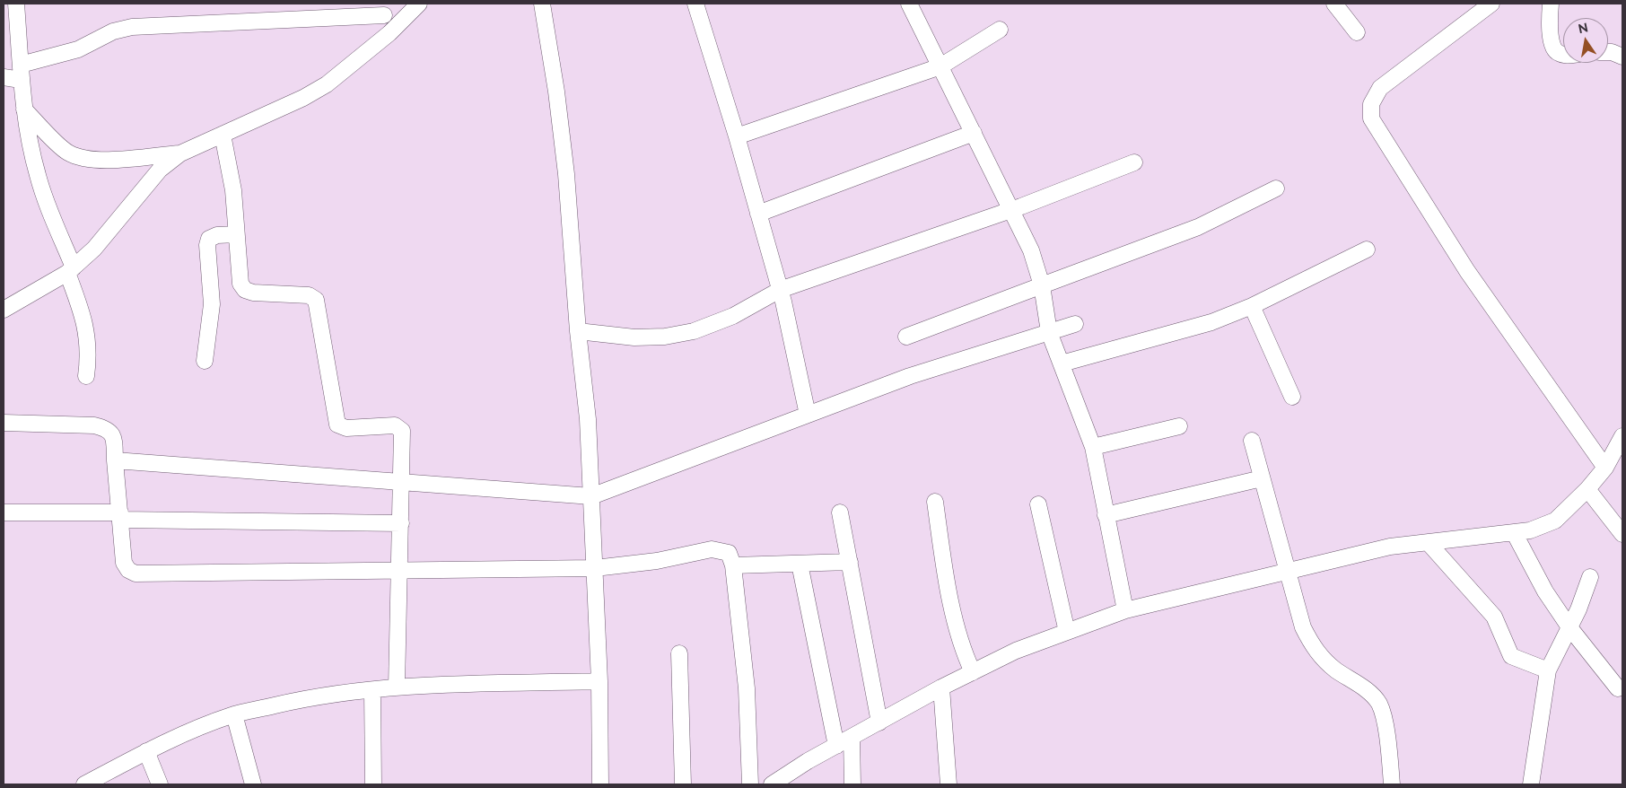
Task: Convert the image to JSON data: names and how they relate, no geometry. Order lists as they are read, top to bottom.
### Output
{
  "north": "top"
}
